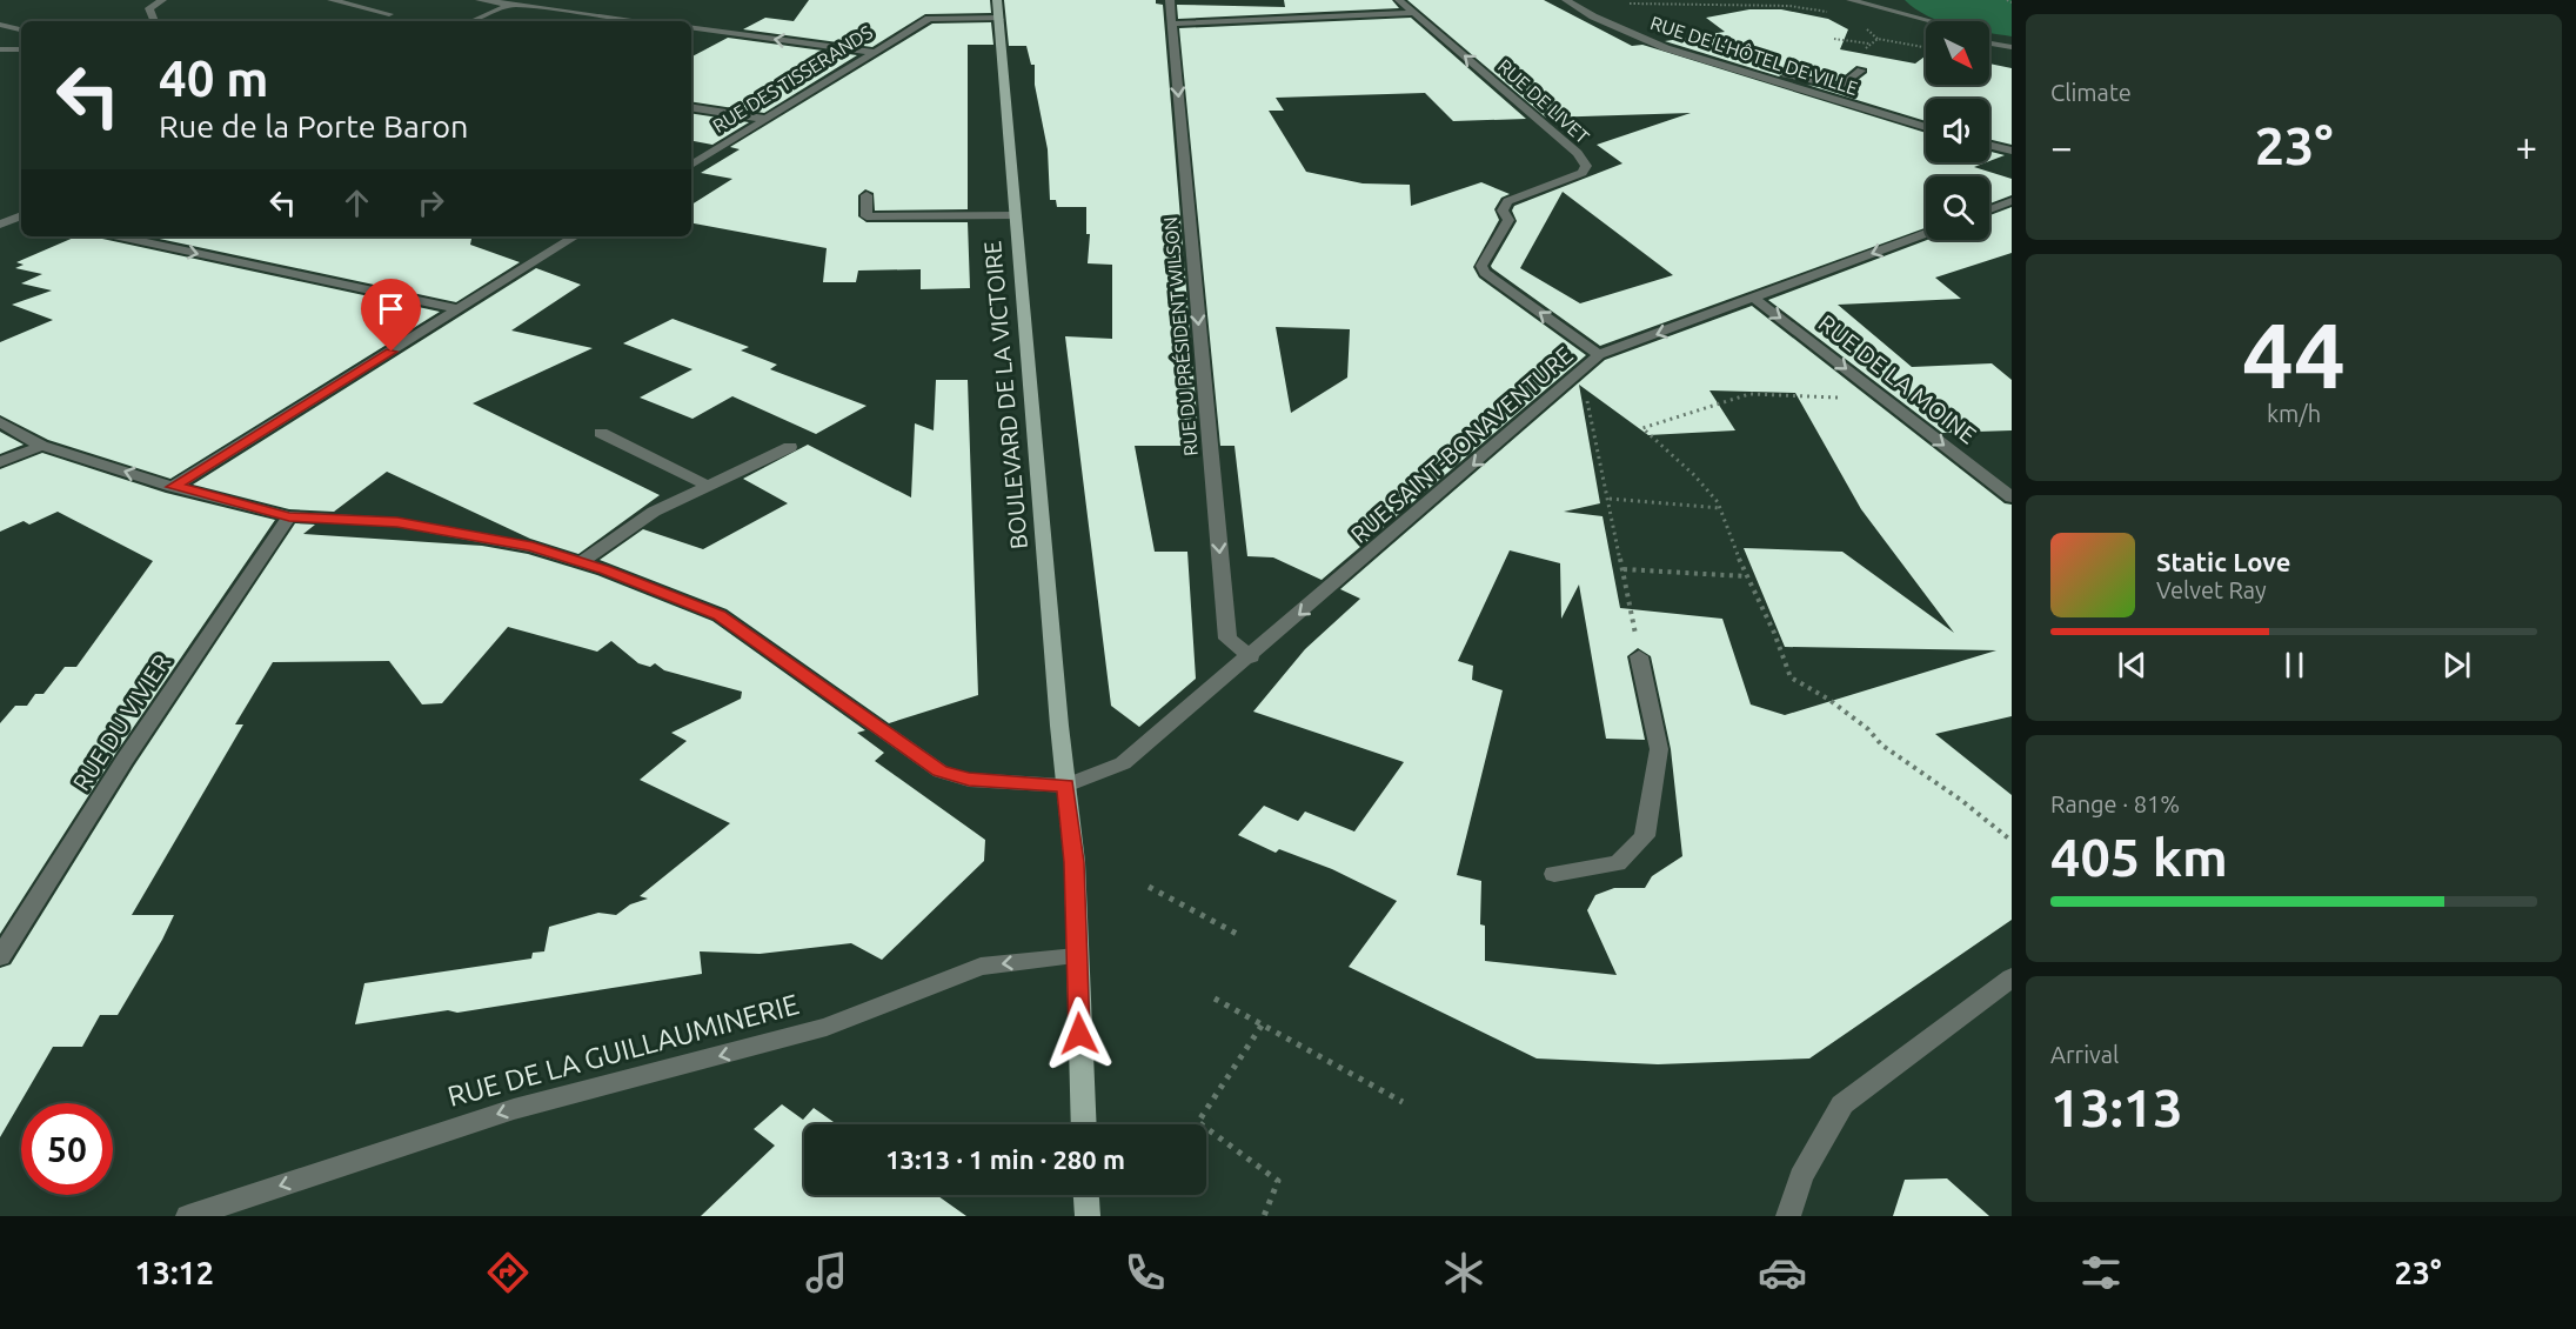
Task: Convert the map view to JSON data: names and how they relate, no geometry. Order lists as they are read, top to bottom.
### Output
{
  "streets": {
    "main road": ["BOULEVARD DE LA VICTOIRE"],
    "street": [
      "RUE DE L’HÔTEL DE VILLE",
      "RUE DES TISSERANDS",
      "RUE DE LIVET",
      "RUE DU PRÉSIDENT WILSON",
      "RUE DE LA MOINE",
      "RUE SAINT-BONAVENTURE",
      "RUE DU VIVIER",
      "RUE DE LA GUILLAUMINERIE"
    ]
  },
  "crossings": [
    ["RUE DES TISSERANDS", "BOULEVARD DE LA VICTOIRE"],
    ["RUE DE LIVET", "RUE SAINT-BONAVENTURE"],
    ["RUE DU PRÉSIDENT WILSON", "RUE SAINT-BONAVENTURE"],
    ["RUE DE LA MOINE", "RUE SAINT-BONAVENTURE"],
    ["BOULEVARD DE LA VICTOIRE", "RUE SAINT-BONAVENTURE"],
    ["BOULEVARD DE LA VICTOIRE", "RUE DE LA GUILLAUMINERIE"]
  ],
  "one_way": [
    "RUE DU PRÉSIDENT WILSON",
    "RUE DE LA MOINE",
    "RUE SAINT-BONAVENTURE",
    "RUE DE LA GUILLAUMINERIE"
  ],
  "north": "bottom right",
  "page": {
    "tile": [
      "Climate",
      ["44", "km/h"],
      ["Range · 81%", "405 km"],
      ["Arrival", "13:13"]
    ],
    "turn": ["40 m", "Rue de la Porte Baron"],
    "heat": ["−", "23°", "+"],
    "song": ["Static Love", "Velvet Ray"],
    "limit": "50",
    "trip": "13:13 · 1 min · 280 m",
    "tabs": ["13:12", "23°"]
  }
}
